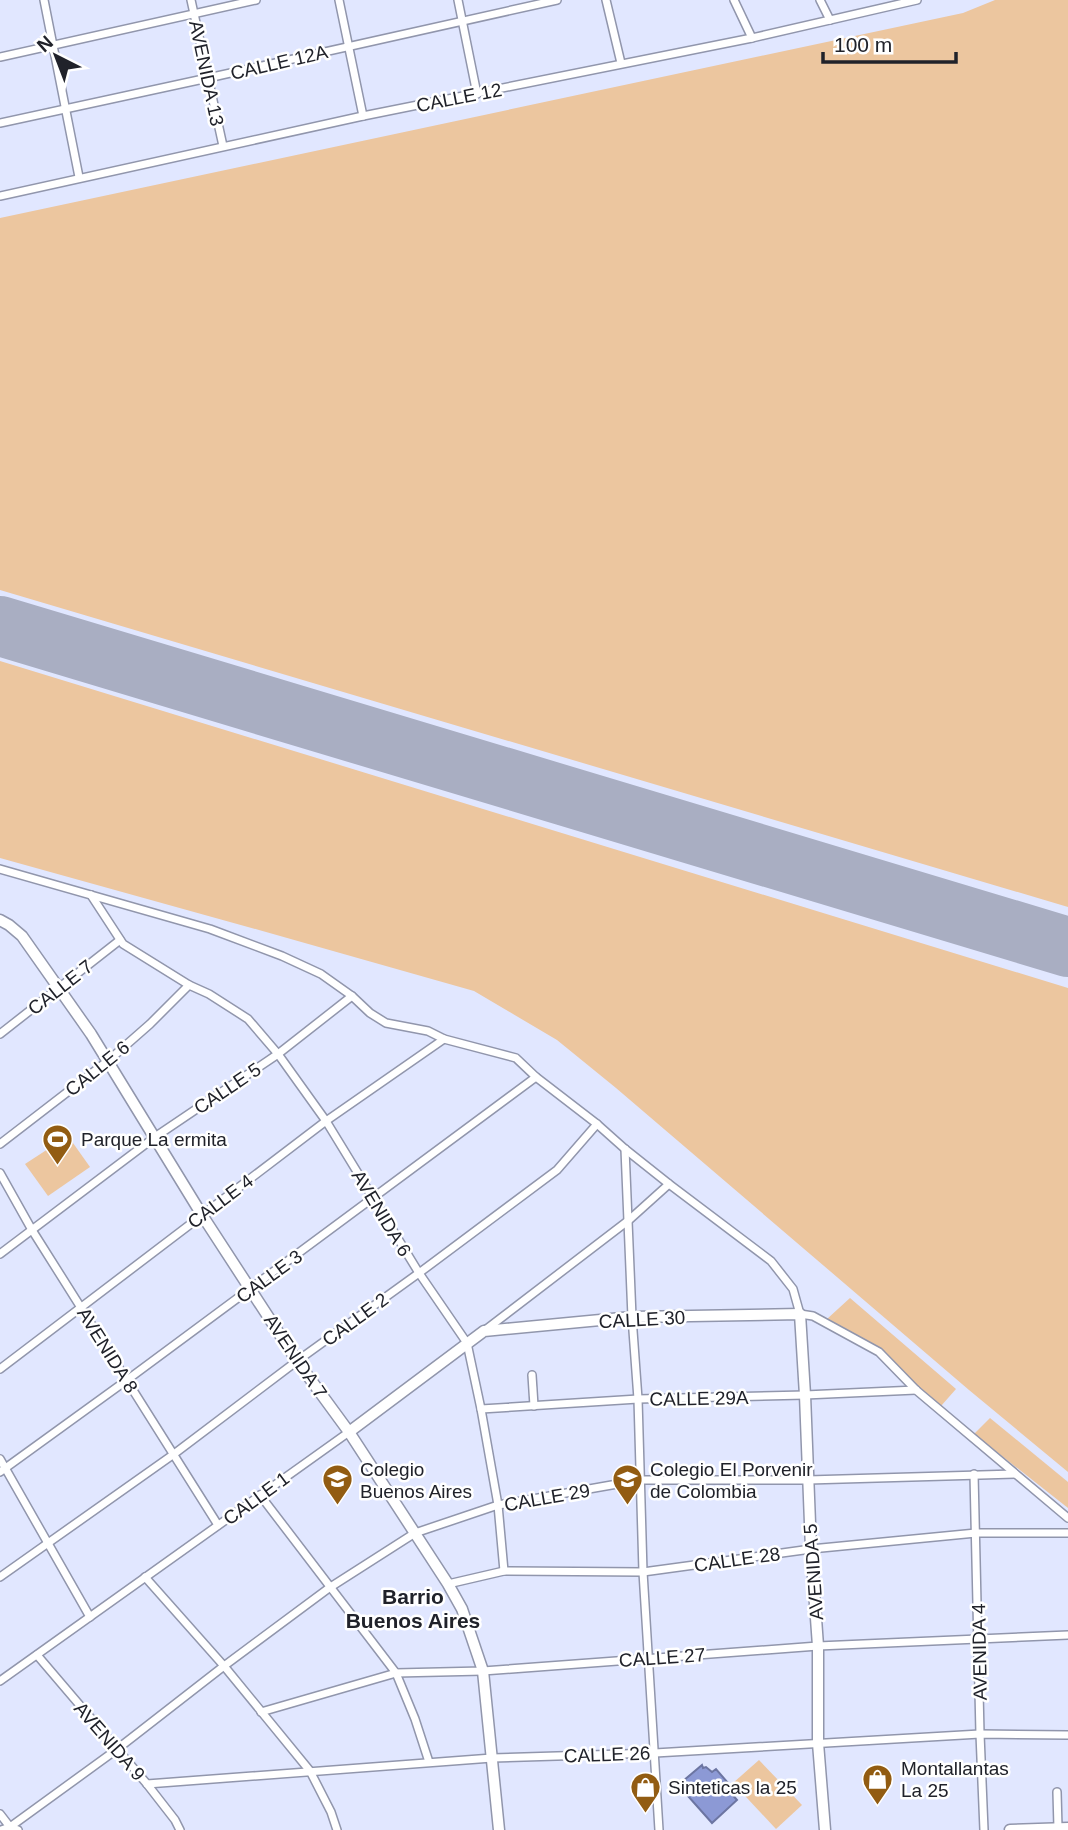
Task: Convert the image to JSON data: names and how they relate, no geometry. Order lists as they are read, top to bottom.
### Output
{
  "streets": {
    "street": [
      "CALLE 12A",
      "AVENIDA 13",
      "CALLE 12",
      "CALLE 7",
      "CALLE 6",
      "CALLE 5",
      "CALLE 4",
      "AVENIDA 6",
      "CALLE 3",
      "CALLE 2",
      "CALLE 30",
      "AVENIDA 8",
      "AVENIDA 7",
      "CALLE 29A",
      "CALLE 29",
      "CALLE 1",
      "CALLE 28",
      "AVENIDA 5",
      "AVENIDA 4",
      "CALLE 27",
      "AVENIDA 9",
      "CALLE 26"
    ]
  },
  "crossings": [
    ["CALLE 12A", "AVENIDA 13"],
    ["AVENIDA 13", "CALLE 12"],
    ["CALLE 7", "AVENIDA 6"],
    ["CALLE 7", "AVENIDA 7"],
    ["CALLE 6", "AVENIDA 6"],
    ["CALLE 6", "AVENIDA 7"],
    ["CALLE 5", "AVENIDA 6"],
    ["CALLE 5", "AVENIDA 8"],
    ["CALLE 5", "AVENIDA 7"],
    ["CALLE 4", "AVENIDA 6"],
    ["CALLE 4", "AVENIDA 8"],
    ["CALLE 4", "AVENIDA 7"],
    ["AVENIDA 6", "CALLE 3"],
    ["AVENIDA 6", "CALLE 2"],
    ["AVENIDA 6", "CALLE 29A"],
    ["AVENIDA 6", "CALLE 29"],
    ["AVENIDA 6", "CALLE 1"],
    ["AVENIDA 6", "CALLE 28"],
    ["CALLE 3", "AVENIDA 8"],
    ["CALLE 3", "AVENIDA 7"],
    ["CALLE 2", "AVENIDA 8"],
    ["CALLE 2", "AVENIDA 7"],
    ["CALLE 30", "CALLE 1"],
    ["CALLE 30", "AVENIDA 5"],
    ["AVENIDA 8", "CALLE 1"],
    ["AVENIDA 7", "CALLE 29"],
    ["AVENIDA 7", "CALLE 1"],
    ["AVENIDA 7", "CALLE 28"],
    ["AVENIDA 7", "CALLE 27"],
    ["AVENIDA 7", "CALLE 26"],
    ["CALLE 29A", "AVENIDA 5"],
    ["CALLE 29", "AVENIDA 5"],
    ["CALLE 29", "AVENIDA 4"],
    ["CALLE 29", "AVENIDA 9"],
    ["CALLE 1", "AVENIDA 9"],
    ["CALLE 28", "AVENIDA 5"],
    ["CALLE 28", "AVENIDA 4"],
    ["AVENIDA 5", "CALLE 27"],
    ["AVENIDA 5", "CALLE 26"],
    ["AVENIDA 4", "CALLE 27"],
    ["AVENIDA 4", "CALLE 26"],
    ["AVENIDA 9", "CALLE 26"]
  ],
  "districts": ["Barrio Buenos Aires"],
  "places": {
    "sports": ["Parque La ermita"],
    "school or university": ["Colegio Buenos Aires", "Colegio El Porvenir de Colombia"],
    "shop": ["Montallantas La 25", "Sinteticas la 25"]
  },
  "scale_bar": "100 m",
  "north": "top left"
}
